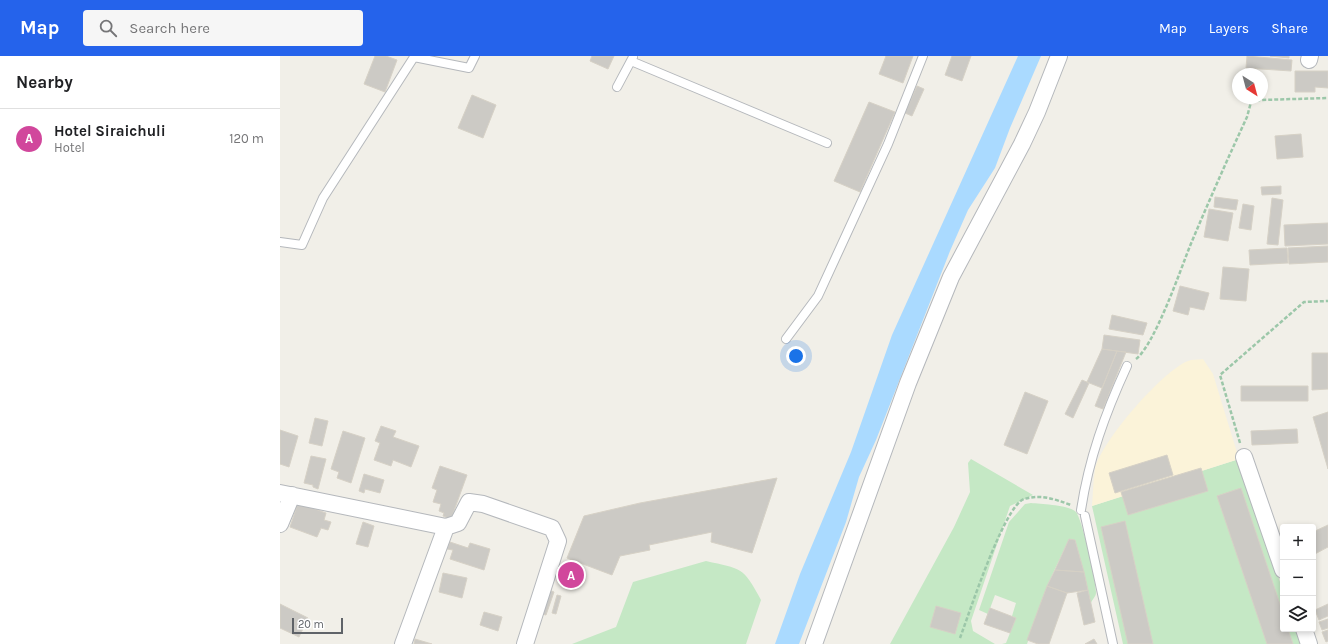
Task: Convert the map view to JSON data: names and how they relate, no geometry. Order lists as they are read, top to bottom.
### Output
{
  "scale_bar": "20 m",
  "north": "bottom right",
  "page": {
    "header": "Map",
    "search": "Search here",
    "nav": ["Map", "Layers", "Share"],
    "heading": "Nearby",
    "list": [
      {
        "mark": "A",
        "name": "Hotel Siraichuli",
        "note": "Hotel",
        "value": "120 m"
      }
    ],
    "map_buttons": ["+", "−"],
    "pins": "A",
    "scale": "20 m"
  }
}
